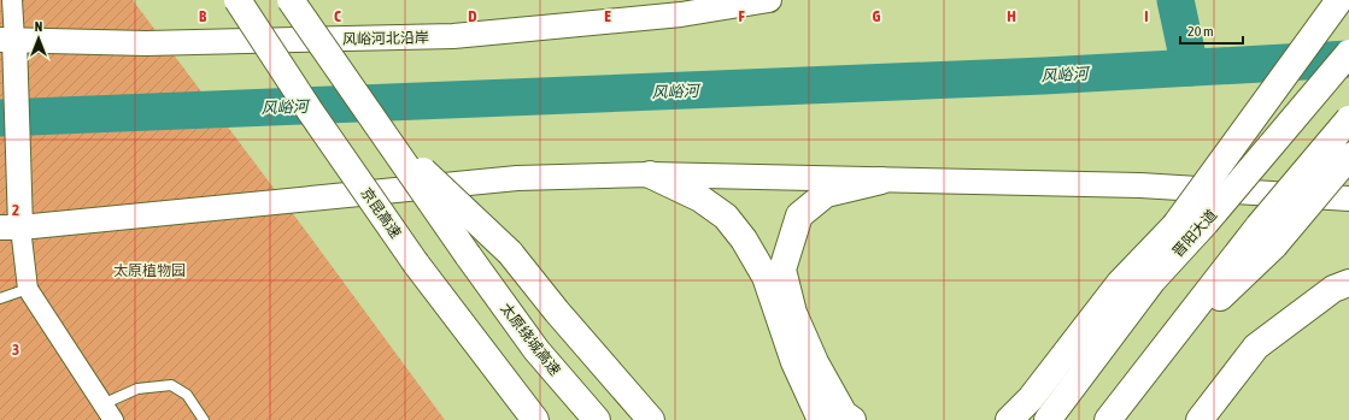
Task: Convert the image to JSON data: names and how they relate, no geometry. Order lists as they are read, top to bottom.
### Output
{
  "streets": {
    "highway": ["京昆高速", "晋阳大道", "太原绕城高速"],
    "street": ["风峪河北沿岸"]
  },
  "water": ["风峪河"],
  "parks": ["太原植物园"],
  "scale_bar": "20 m",
  "north": "top",
  "grid": {
    "columns": [
      "B",
      "C",
      "D",
      "E",
      "F",
      "G",
      "H",
      "I"
    ],
    "rows": ["2", "3"]
  }
}
